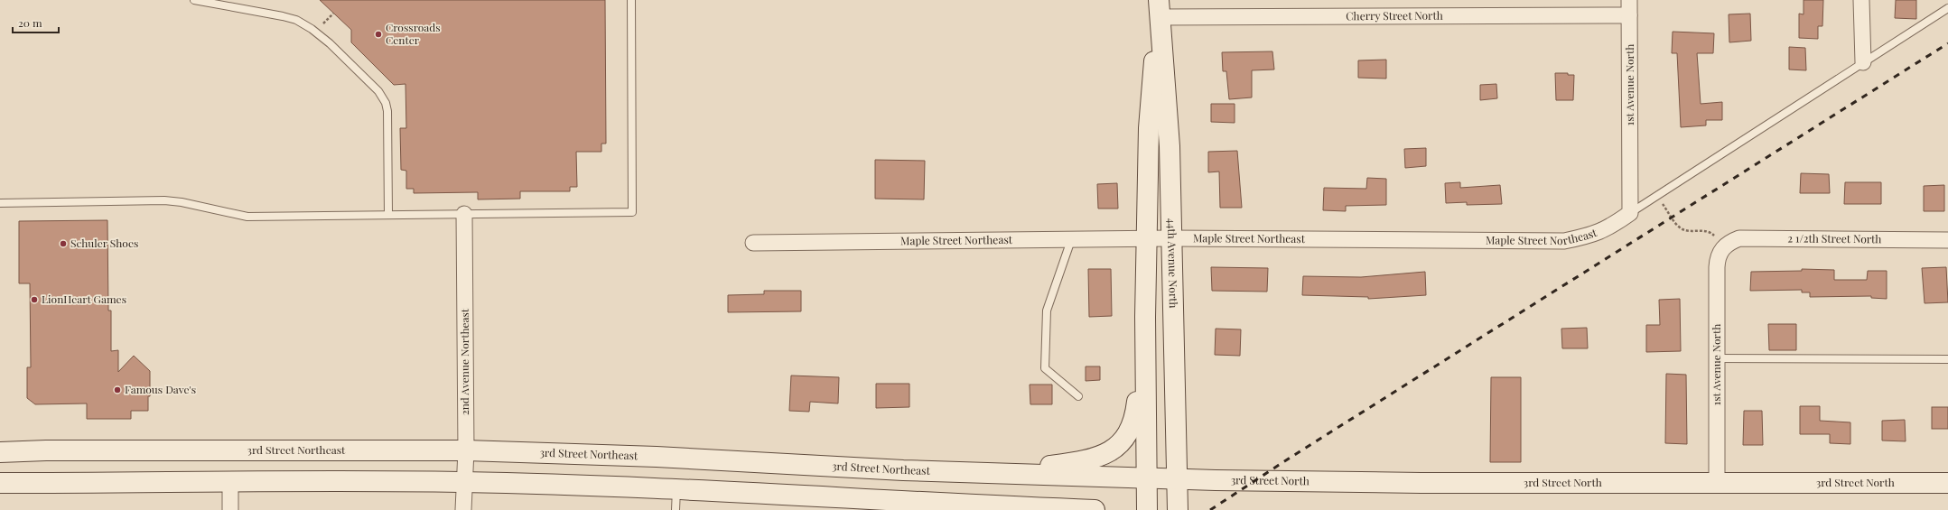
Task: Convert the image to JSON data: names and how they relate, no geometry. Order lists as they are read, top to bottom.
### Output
{
  "streets": {
    "main road": ["44th Avenue North", "3rd Street Northeast", "3rd Street North"],
    "street": [
      "Cherry Street North",
      "1st Avenue North",
      "Maple Street Northeast",
      "2 1/2th Street North",
      "2nd Avenue Northeast"
    ]
  },
  "crossings": [
    ["Cherry Street North", "1st Avenue North"],
    ["Cherry Street North", "44th Avenue North"],
    ["1st Avenue North", "Maple Street Northeast"],
    ["1st Avenue North", "2 1/2th Street North"],
    ["1st Avenue North", "3rd Street North"],
    ["Maple Street Northeast", "44th Avenue North"],
    ["44th Avenue North", "3rd Street Northeast"],
    ["44th Avenue North", "3rd Street North"],
    ["2nd Avenue Northeast", "3rd Street Northeast"],
    ["3rd Street Northeast", "3rd Street North"]
  ],
  "places": [
    "Crossroads Center",
    "Schuler Shoes",
    "LionHeart Games",
    "Famous Dave's"
  ],
  "scale_bar": "20 m"
}
